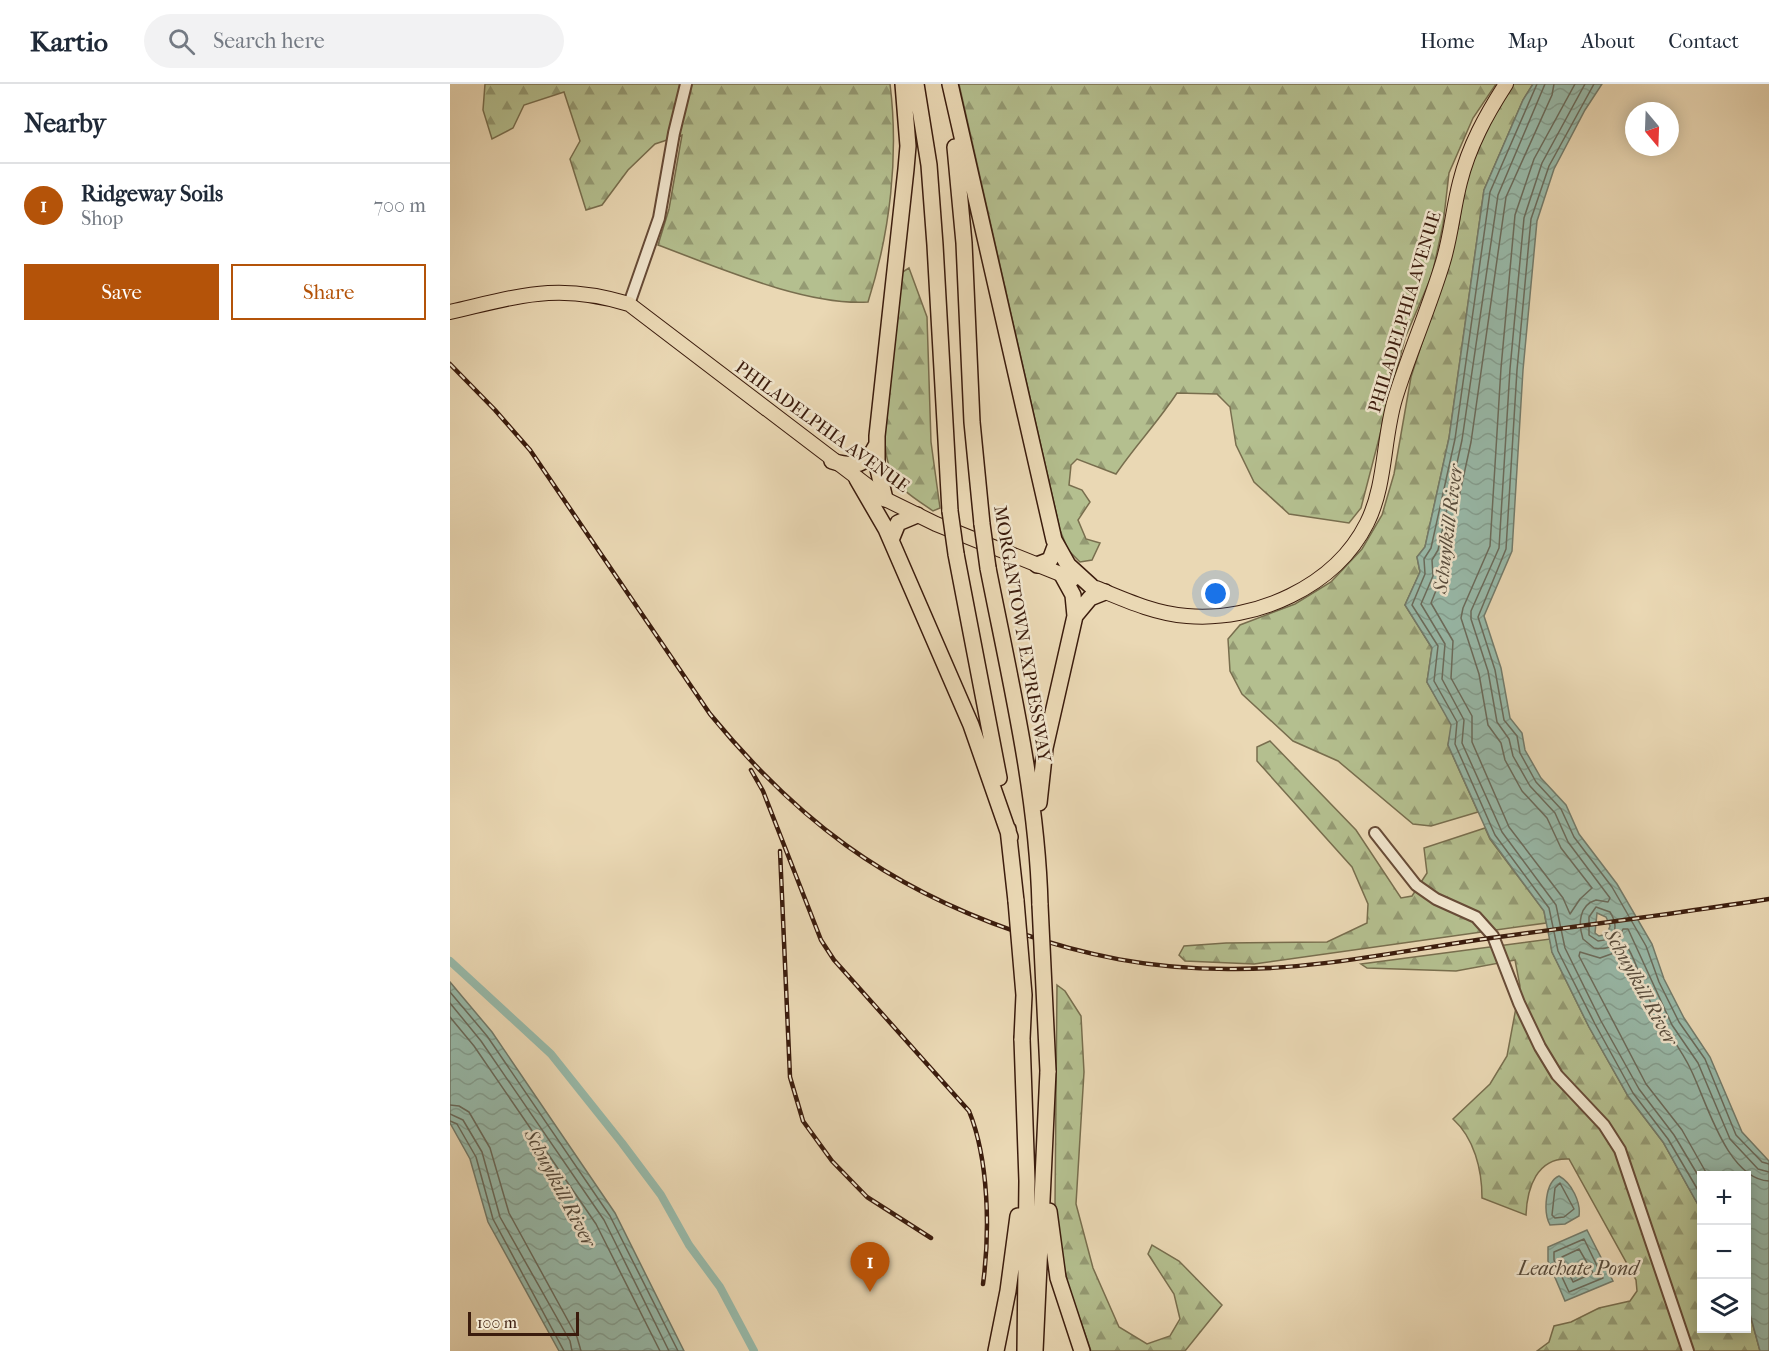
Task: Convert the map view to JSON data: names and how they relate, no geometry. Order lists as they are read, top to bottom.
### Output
{
  "streets": {
    "highway": ["MORGANTOWN EXPRESSWAY"],
    "main road": ["PHILADELPHIA AVENUE"]
  },
  "water": ["Schuylkill River", "Leachate Pond"],
  "scale_bar": "100 m",
  "north": "bottom",
  "page": {
    "header": "Kartio",
    "search": "Search here",
    "nav": [
      "Home",
      "Map",
      "About",
      "Contact"
    ],
    "heading": "Nearby",
    "list": [
      {
        "mark": "1",
        "name": "Ridgeway Soils",
        "note": "Shop",
        "value": "700 m"
      }
    ],
    "buttons": ["Save", "Share"],
    "map_buttons": ["+", "−"],
    "pins": "1",
    "scale": "100 m"
  }
}
